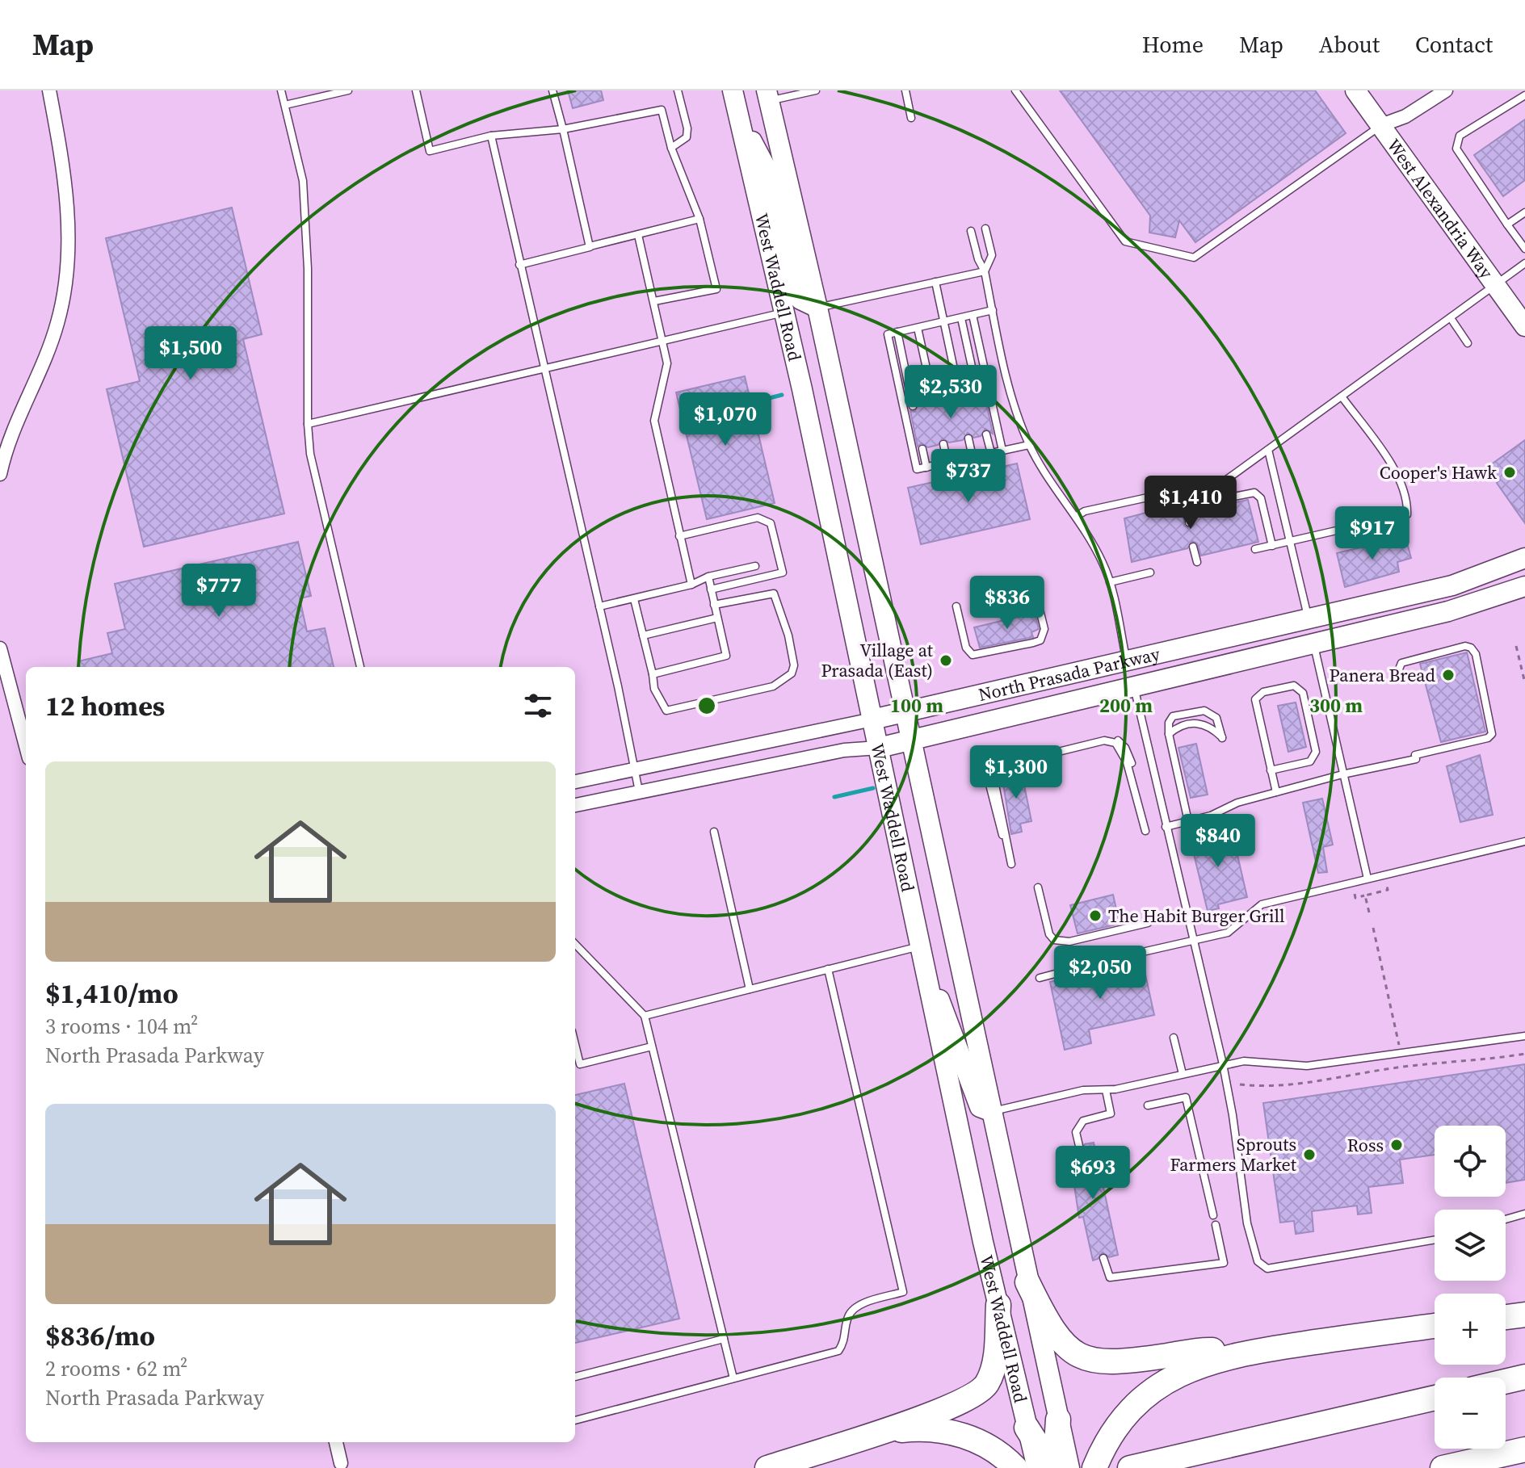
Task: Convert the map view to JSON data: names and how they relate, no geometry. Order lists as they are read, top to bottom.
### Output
{
  "streets": {
    "main road": ["West Alexandria Way", "West Waddell Road", "North Prasada Parkway"]
  },
  "crossings": [
    ["West Waddell Road", "North Prasada Parkway"]
  ],
  "places": [
    "Cooper's Hawk",
    "Village at Prasada (East)",
    "Panera Bread",
    "The Habit Burger Grill",
    "Ross",
    "Sprouts Farmers Market"
  ],
  "page": {
    "header": "Map",
    "nav": [
      "Home",
      "Map",
      "About",
      "Contact"
    ],
    "price": [
      "$1,500",
      "$2,530",
      "$1,070",
      "$737",
      "$1,410",
      "$917",
      "$777",
      "$836",
      "$1,300",
      "$840",
      "$2,050",
      "$693"
    ],
    "heading": "12 homes",
    "list": [
      {
        "name": "$1,410/mo",
        "note": "3 rooms · 104 m² · North Prasada Parkway"
      },
      {
        "name": "$836/mo",
        "note": "2 rooms · 62 m² · North Prasada Parkway"
      }
    ],
    "map_buttons": ["+", "−"]
  },
  "rings": ["100 m", "200 m", "300 m"]
}
